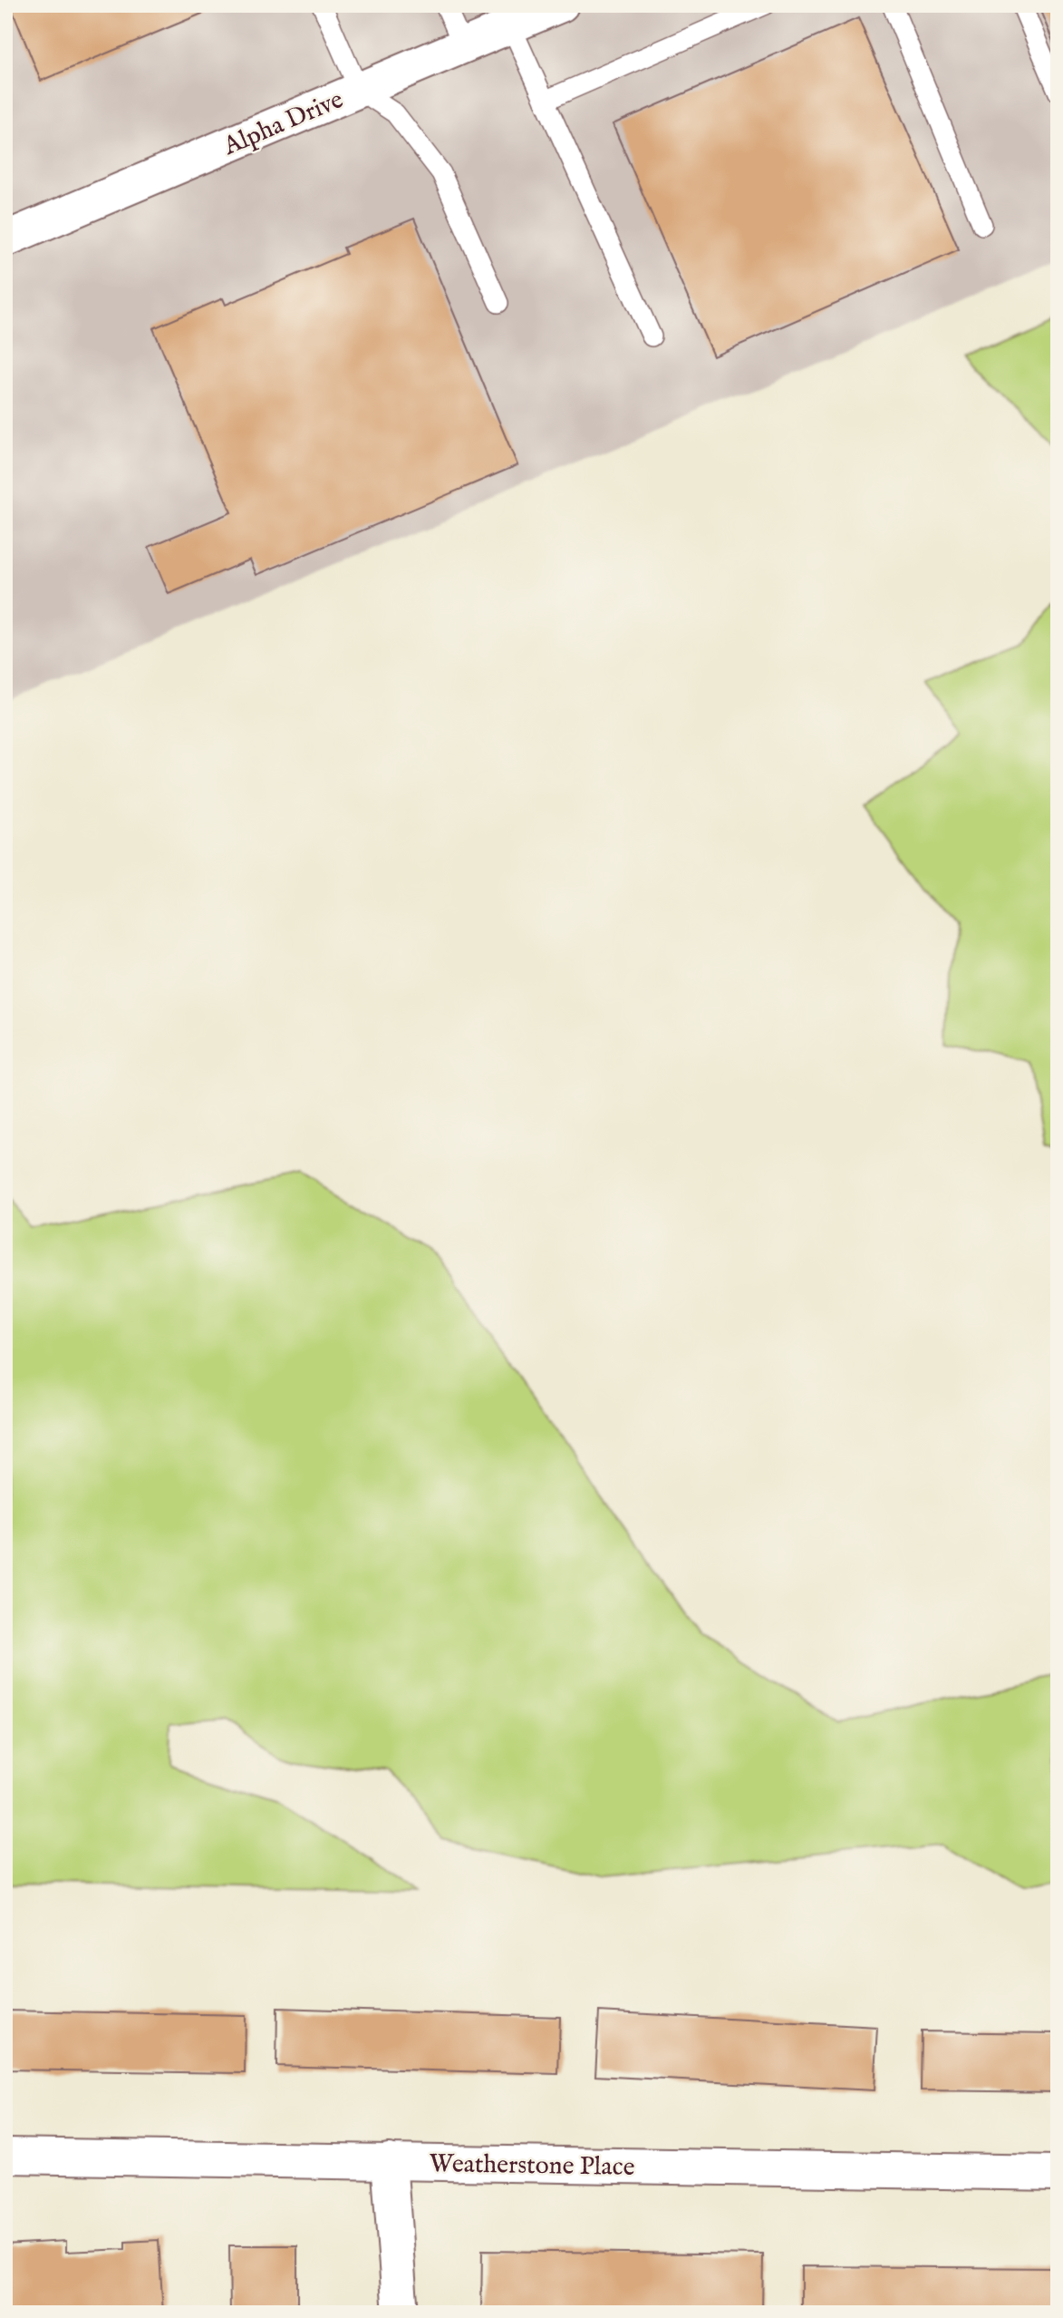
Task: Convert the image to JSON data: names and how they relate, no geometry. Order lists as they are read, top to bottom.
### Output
{
  "streets": {
    "street": ["Alpha Drive", "Weatherstone Place"]
  }
}
